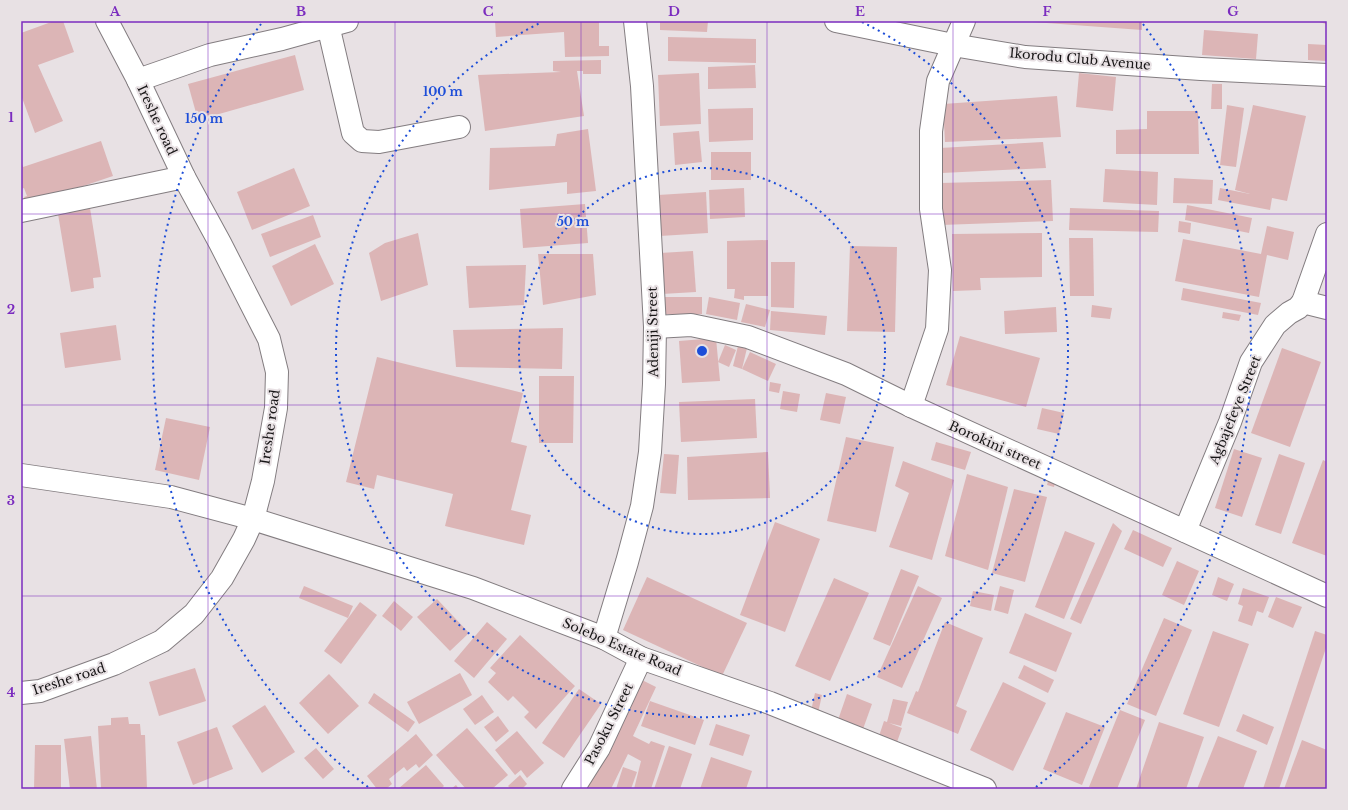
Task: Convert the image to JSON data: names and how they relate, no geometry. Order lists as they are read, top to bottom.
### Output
{
  "streets": {
    "street": [
      "Ikorodu Club Avenue",
      "Ireshe road",
      "Adeniji Street",
      "Agbajefeye Street",
      "Borokini street",
      "Solebo Estate Road",
      "Pasoku Street"
    ]
  },
  "crossings": [
    ["Ireshe road", "Solebo Estate Road"],
    ["Adeniji Street", "Borokini street"],
    ["Adeniji Street", "Solebo Estate Road"],
    ["Agbajefeye Street", "Borokini street"],
    ["Solebo Estate Road", "Pasoku Street"]
  ],
  "grid": {
    "columns": [
      "A",
      "B",
      "C",
      "D",
      "E",
      "F",
      "G"
    ],
    "rows": [
      "1",
      "2",
      "3",
      "4"
    ]
  },
  "rings": ["100 m", "150 m", "50 m"]
}
